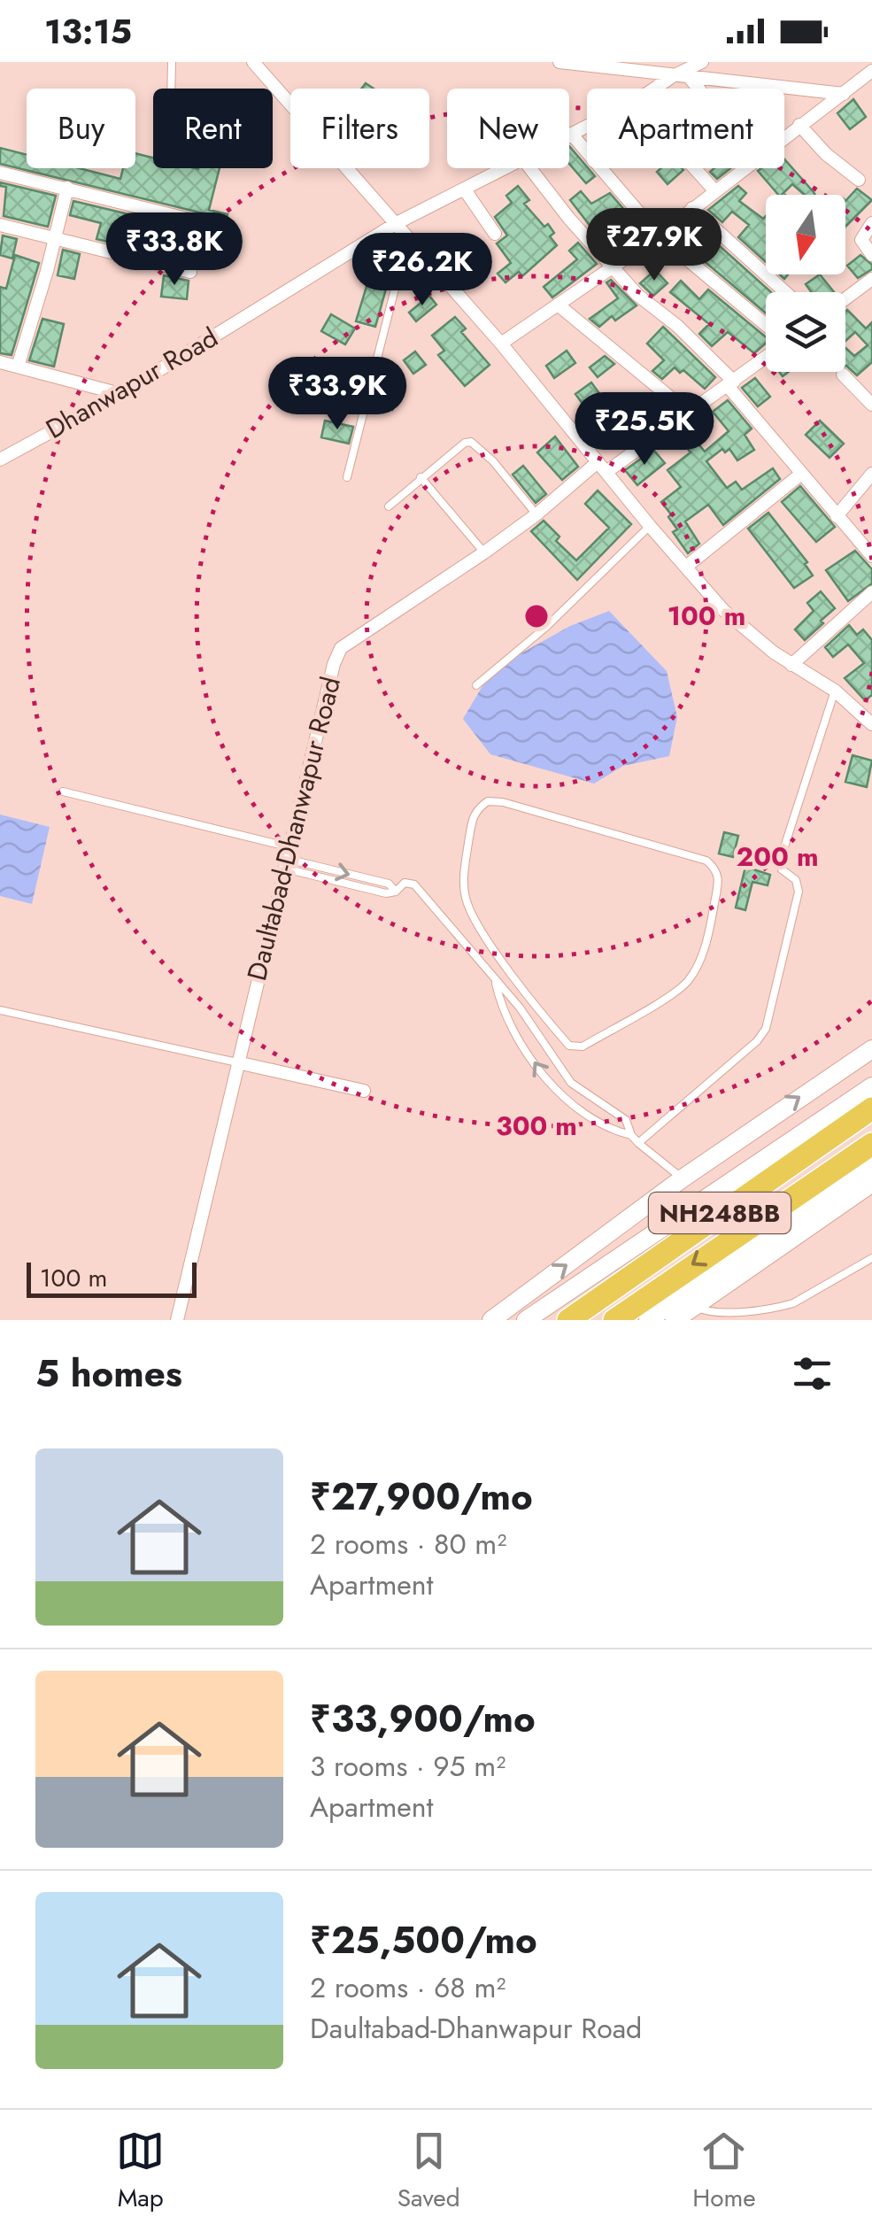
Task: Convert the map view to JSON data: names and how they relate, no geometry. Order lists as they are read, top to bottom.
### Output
{
  "streets": {
    "highway": ["NH248BB"],
    "street": ["Dhanwapur Road", "Daultabad-Dhanwapur Road"]
  },
  "scale_bar": "100 m",
  "north": "bottom",
  "page": {
    "status": "13:15",
    "chip": [
      "Buy",
      "Rent",
      "Filters",
      "New",
      "Apartment"
    ],
    "price": [
      "₹27.9K",
      "₹33.8K",
      "₹26.2K",
      "₹33.9K",
      "₹25.5K"
    ],
    "scale": "100 m",
    "heading": "5 homes",
    "list": [
      {
        "name": "₹27,900/mo",
        "note": "2 rooms · 80 m² · Apartment"
      },
      {
        "name": "₹33,900/mo",
        "note": "3 rooms · 95 m² · Apartment"
      },
      {
        "name": "₹25,500/mo",
        "note": "2 rooms · 68 m² · Daultabad-Dhanwapur Road"
      }
    ],
    "tabs": ["Map", "Saved", "Home"]
  },
  "rings": ["100 m", "200 m", "300 m"]
}
